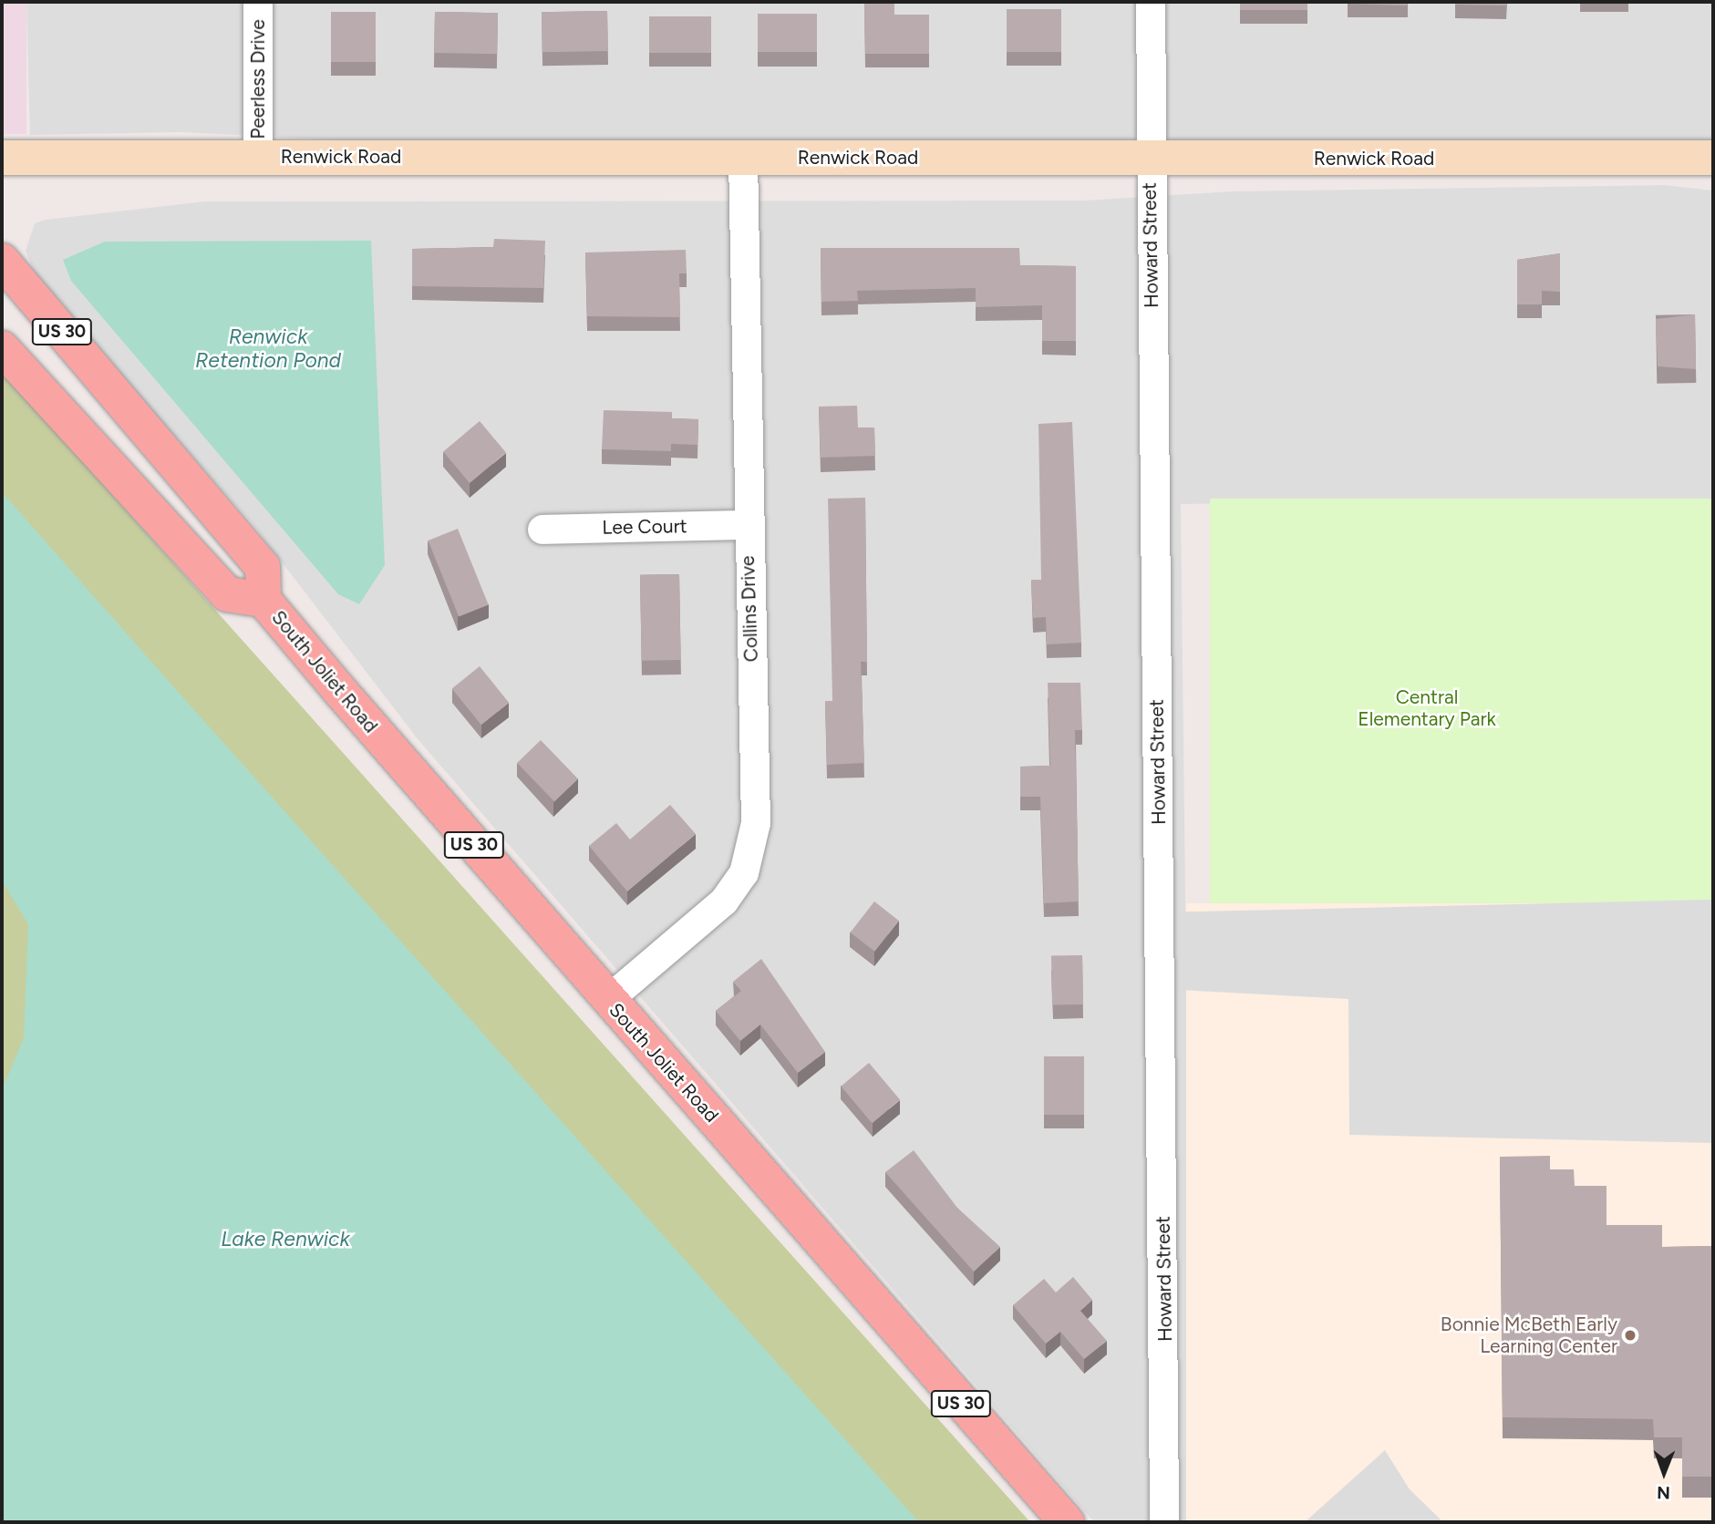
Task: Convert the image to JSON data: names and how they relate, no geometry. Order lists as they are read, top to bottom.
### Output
{
  "streets": {
    "main road": ["US 30", "South Joliet Road"],
    "street": [
      "Peerless Drive",
      "Renwick Road",
      "Howard Street",
      "Lee Court",
      "Collins Drive"
    ]
  },
  "crossings": [
    ["Peerless Drive", "Renwick Road"],
    ["Renwick Road", "Howard Street"],
    ["Renwick Road", "Collins Drive"],
    ["Lee Court", "Collins Drive"],
    ["Collins Drive", "South Joliet Road"]
  ],
  "water": ["Renwick Retention Pond", "Lake Renwick"],
  "parks": ["Central Elementary Park"],
  "places": ["Bonnie McBeth Early Learning Center"],
  "north": "bottom"
}
